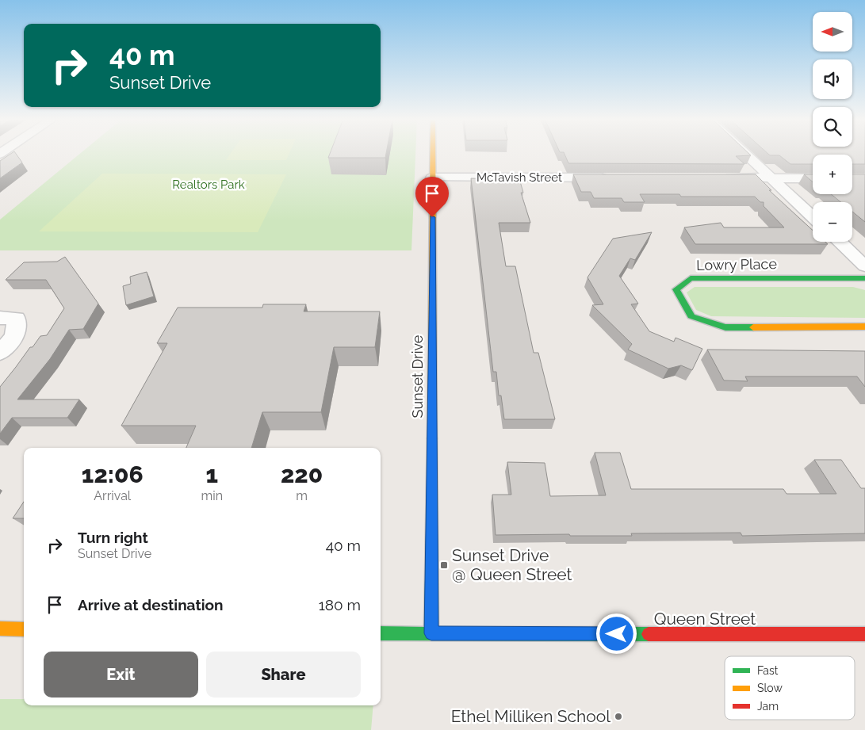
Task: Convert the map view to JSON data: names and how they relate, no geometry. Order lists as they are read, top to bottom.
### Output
{
  "streets": {
    "street": [
      "McTavish Street",
      "Lowry Place",
      "Sunset Drive",
      "Queen Street"
    ]
  },
  "crossings": [
    ["McTavish Street", "Sunset Drive"],
    ["Sunset Drive", "Queen Street"]
  ],
  "parks": ["Realtors Park"],
  "places": {
    "transit": ["Sunset Drive @ Queen Street"],
    "other": ["Ethel Milliken School"]
  },
  "legend": ["Fast", "Slow", "Jam"],
  "north": "left",
  "page": {
    "map_buttons": ["+", "−"],
    "turn": ["40 m", "Sunset Drive"],
    "eta": [
      "12:06",
      "Arrival",
      "1",
      "min",
      "220",
      "m"
    ],
    "list": [
      {
        "name": "Turn right",
        "note": "Sunset Drive",
        "value": "40 m"
      },
      {
        "name": "Arrive at destination",
        "value": "180 m"
      }
    ],
    "buttons": ["Exit", "Share"]
  }
}
